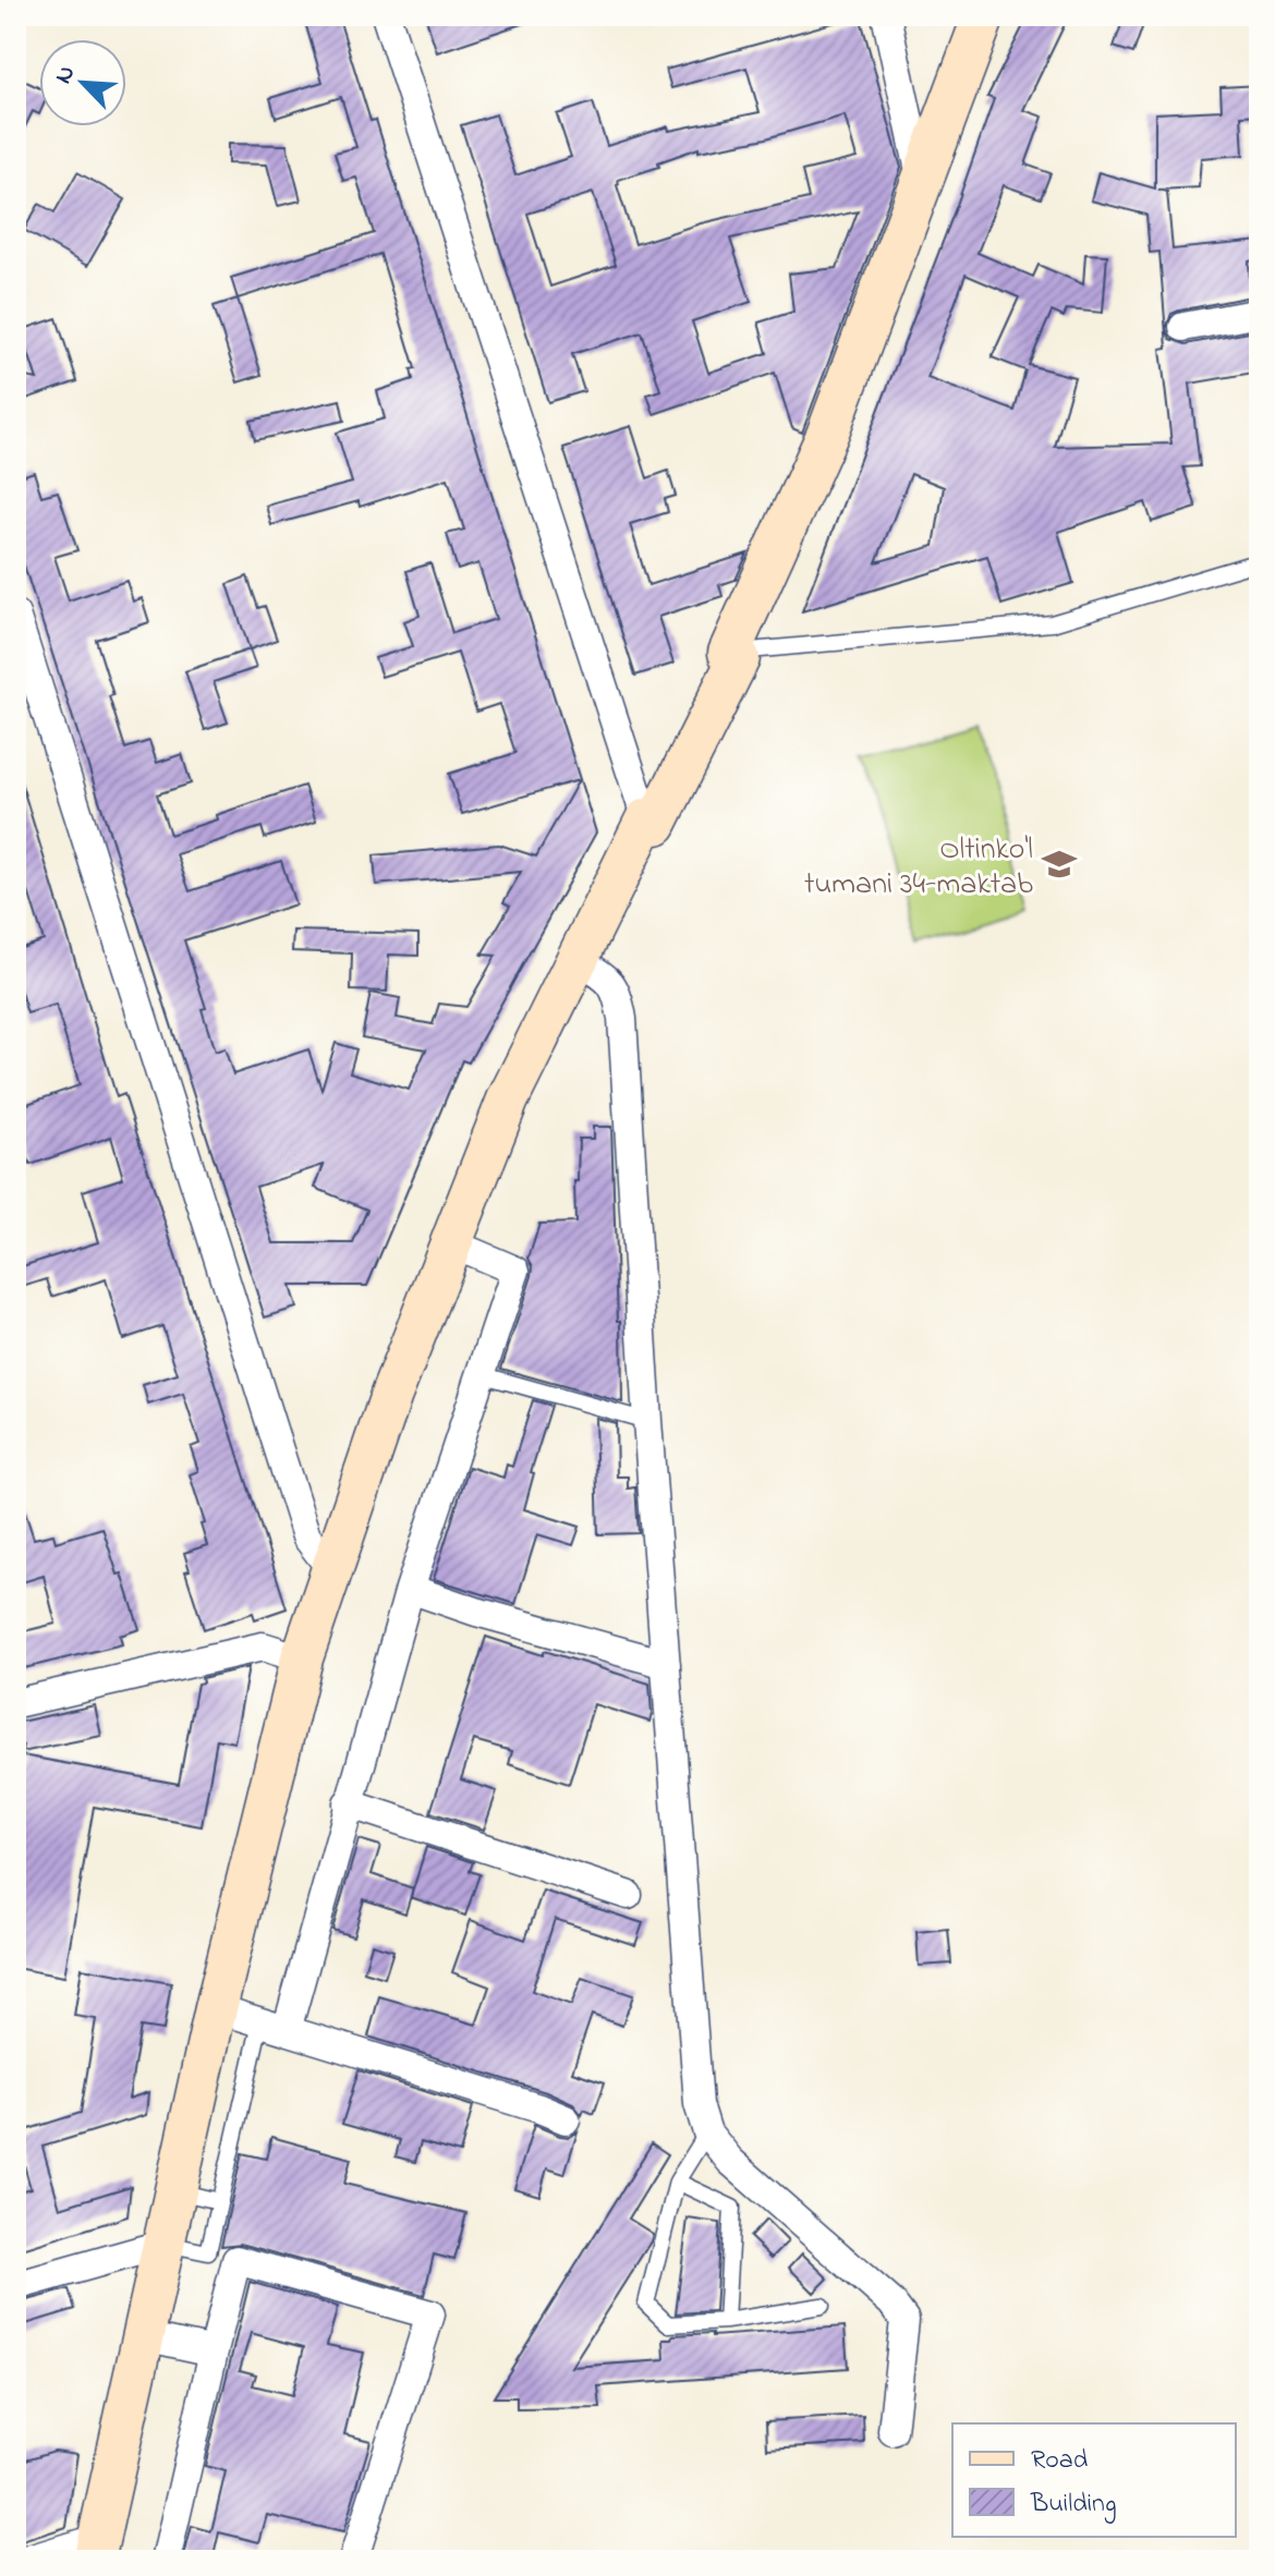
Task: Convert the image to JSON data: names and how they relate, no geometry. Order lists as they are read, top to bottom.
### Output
{
  "places": {
    "school or university": ["Oltinko'l tumani 34-maktab"]
  },
  "legend": ["Road", "Building"],
  "north": "top left"
}
